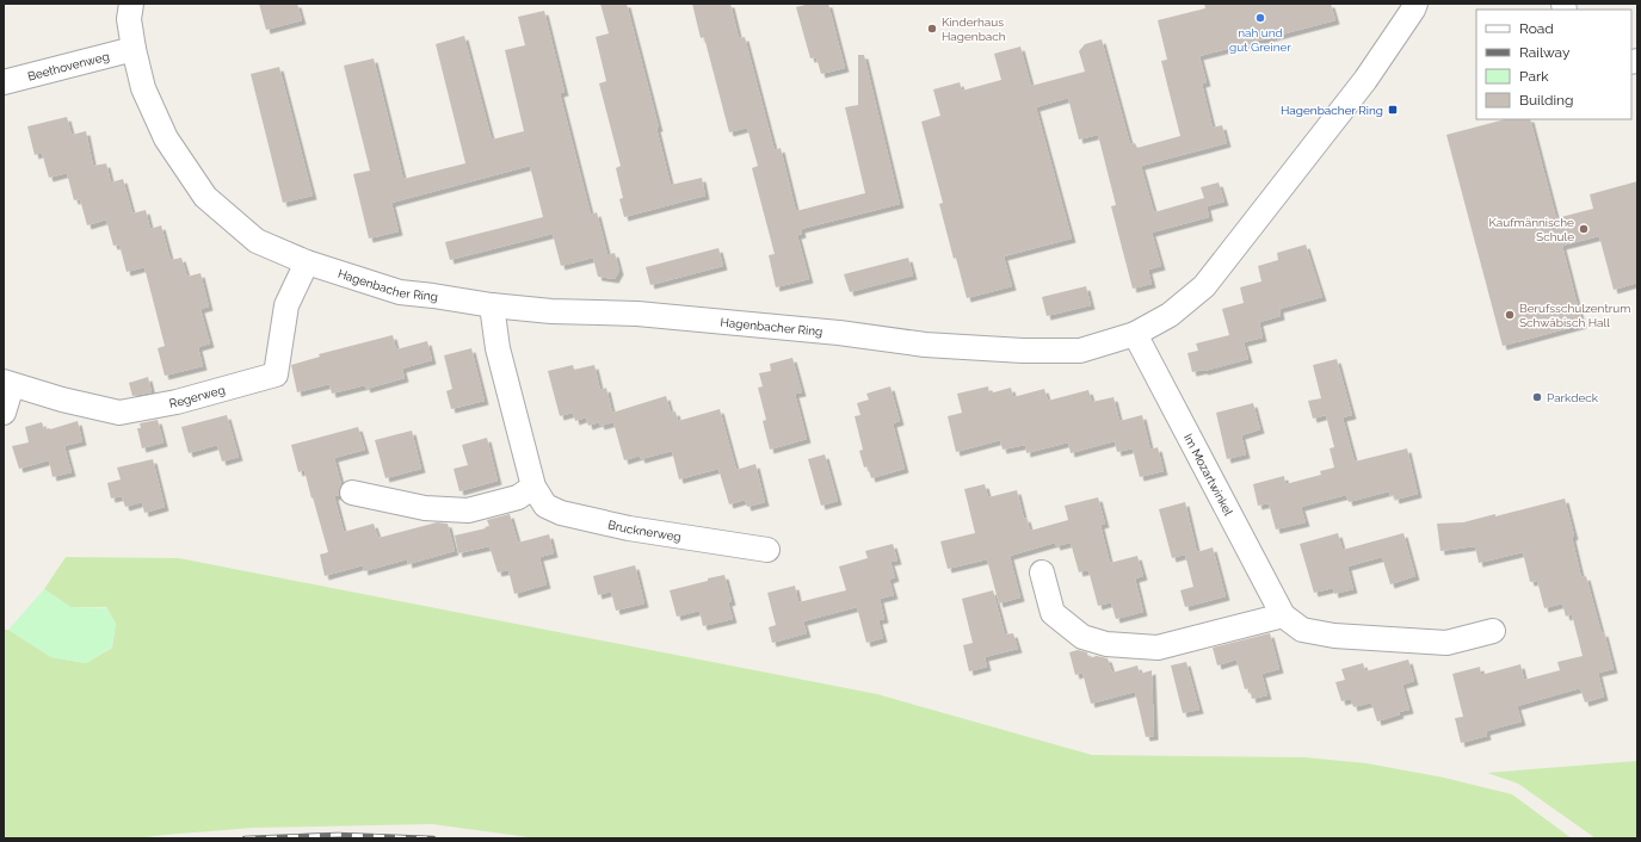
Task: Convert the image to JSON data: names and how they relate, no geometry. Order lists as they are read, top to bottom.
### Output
{
  "streets": {
    "street": [
      "Beethovenweg",
      "Hagenbacher Ring",
      "Regerweg",
      "Im Mozartwinkel",
      "Brucknerweg"
    ]
  },
  "crossings": [
    ["Beethovenweg", "Hagenbacher Ring"],
    ["Hagenbacher Ring", "Regerweg"],
    ["Hagenbacher Ring", "Im Mozartwinkel"],
    ["Hagenbacher Ring", "Brucknerweg"]
  ],
  "places": {
    "other": [
      "nah und gut Greiner",
      "Kinderhaus Hagenbach",
      "Kaufmännische Schule",
      "Berufsschulzentrum Schwäbisch Hall",
      "Parkdeck"
    ],
    "transit": ["Hagenbacher Ring"]
  },
  "legend": [
    "Road",
    "Railway",
    "Park",
    "Building"
  ]
}
